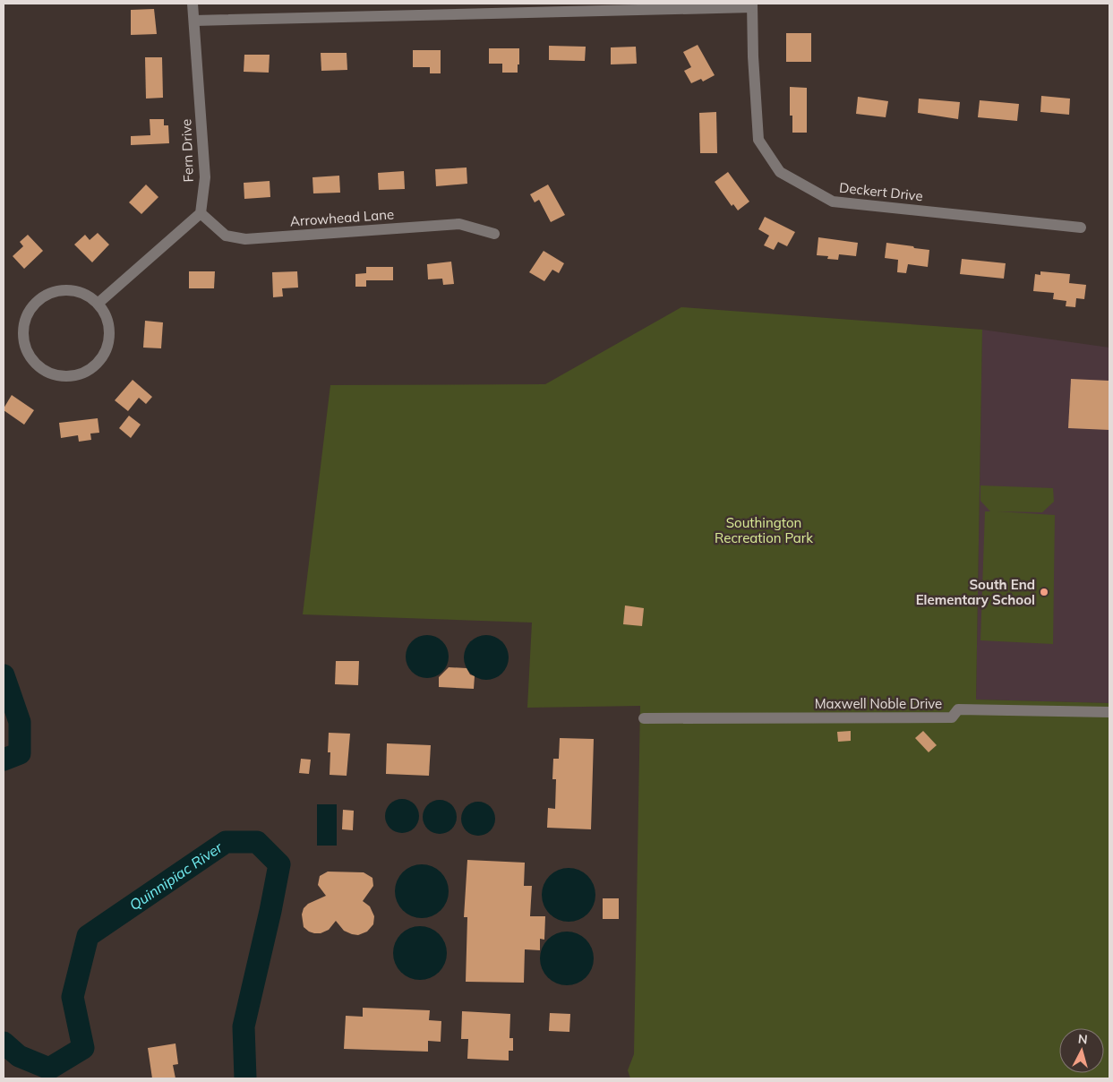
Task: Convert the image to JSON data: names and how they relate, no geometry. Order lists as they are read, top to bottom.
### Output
{
  "streets": {
    "street": [
      "Fern Drive",
      "Deckert Drive",
      "Arrowhead Lane",
      "Maxwell Noble Drive"
    ]
  },
  "crossings": [
    ["Fern Drive", "Arrowhead Lane"]
  ],
  "water": ["Quinnipiac River"],
  "parks": ["Southington Recreation Park"],
  "places": ["South End Elementary School"],
  "north": "top"
}
